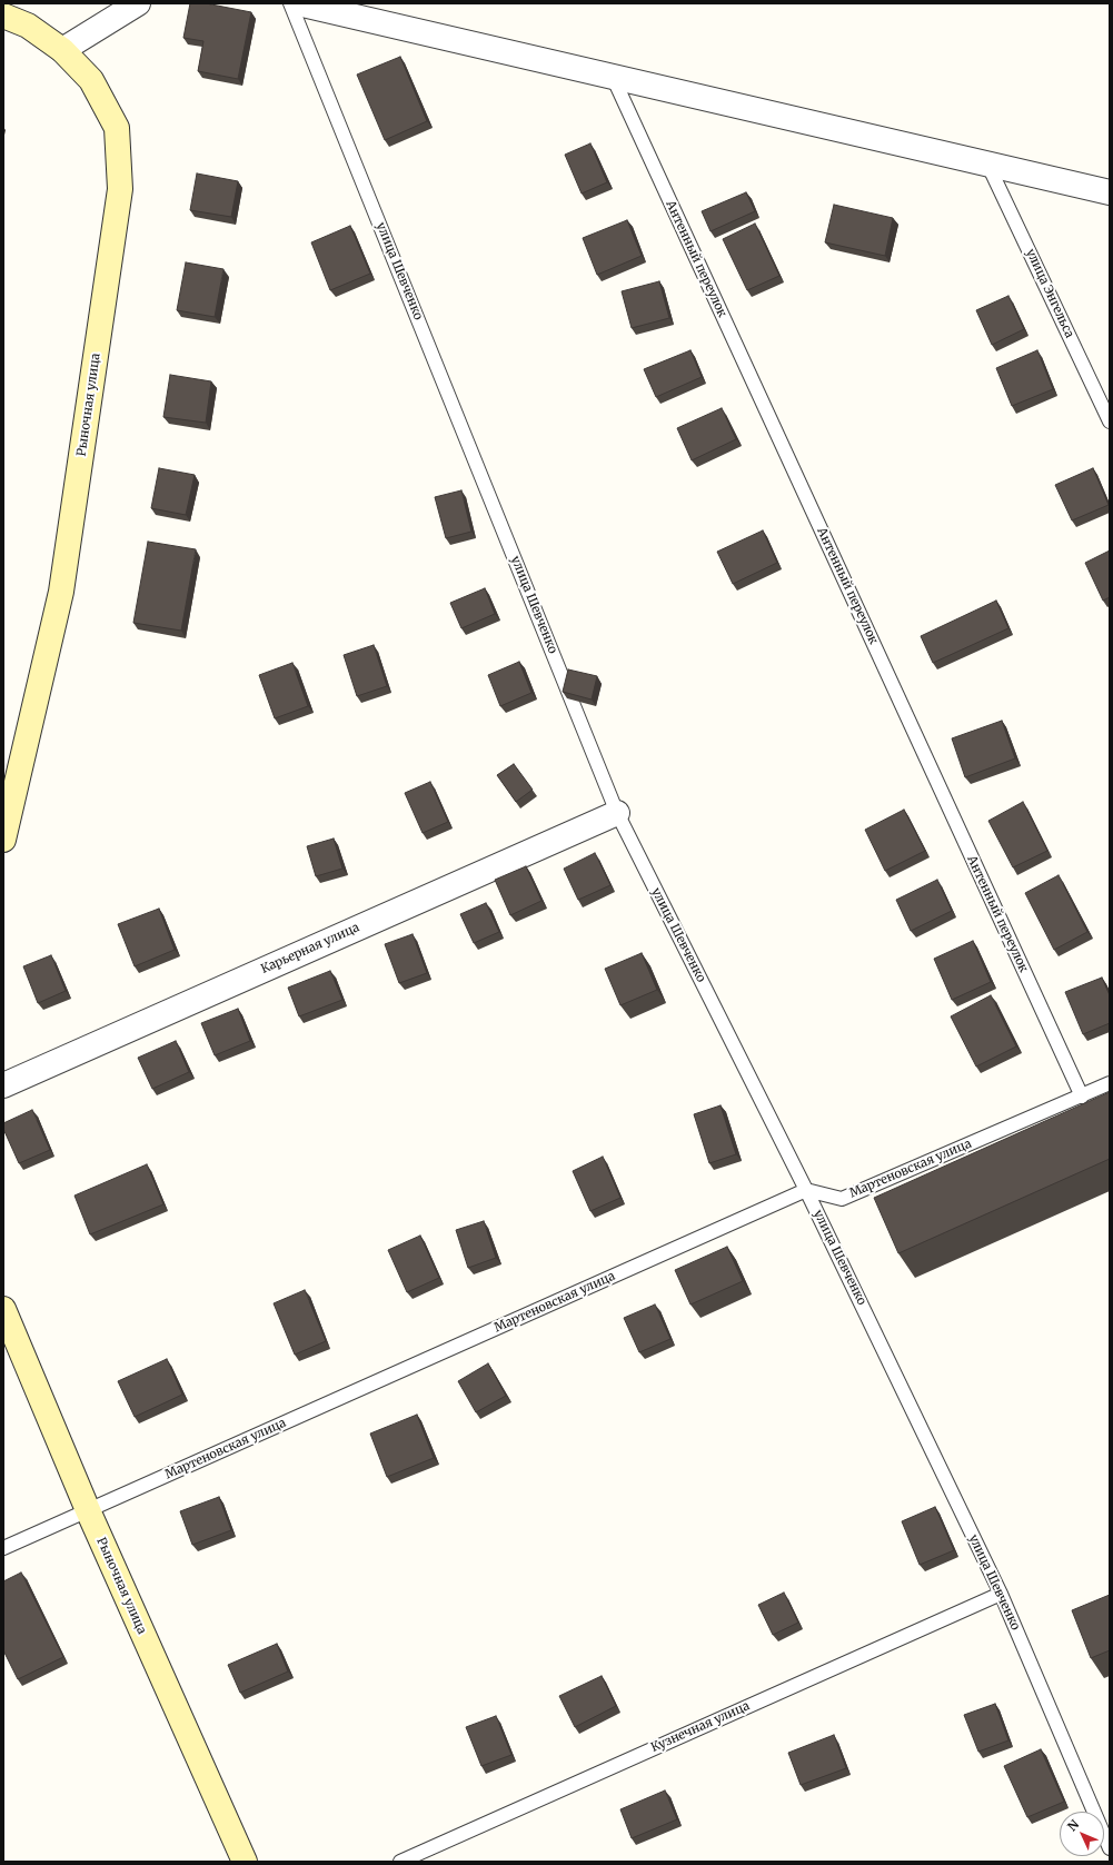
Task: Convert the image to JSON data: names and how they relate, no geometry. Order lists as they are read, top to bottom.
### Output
{
  "streets": {
    "street": ["Рыночная улица", "Карьерная улица"],
    "lane": [
      "Антенный переулок",
      "улица Шевченко",
      "улица Энгельса",
      "Мартеновская улица",
      "Кузнечная улица"
    ]
  },
  "crossings": [
    ["Антенный переулок", "Мартеновская улица"],
    ["улица Шевченко", "Карьерная улица"],
    ["улица Шевченко", "Мартеновская улица"],
    ["улица Шевченко", "Кузнечная улица"],
    ["Рыночная улица", "Мартеновская улица"]
  ],
  "north": "top left"
}
